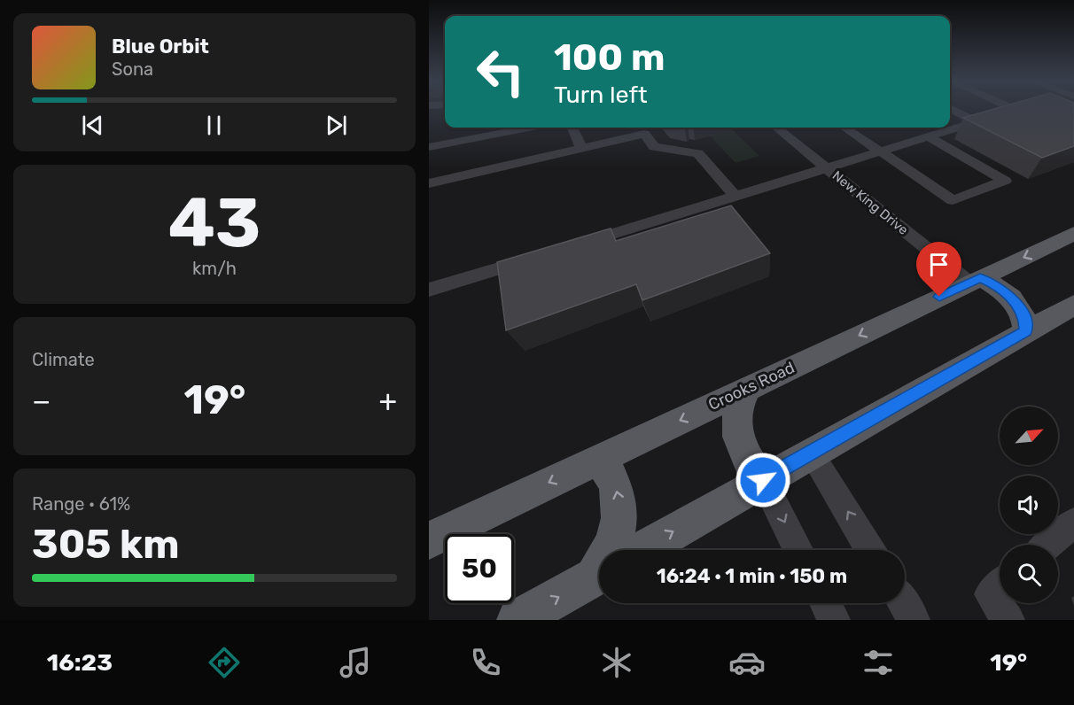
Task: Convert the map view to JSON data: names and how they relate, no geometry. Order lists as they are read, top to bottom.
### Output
{
  "streets": {
    "main road": ["Crooks Road"],
    "street": ["New King Drive"]
  },
  "crossings": [
    ["New King Drive", "Crooks Road"]
  ],
  "north": "top right",
  "page": {
    "turn": ["100 m", "Turn left"],
    "song": ["Blue Orbit", "Sona"],
    "tile": [
      ["43", "km/h"],
      "Climate",
      ["Range · 61%", "305 km"]
    ],
    "heat": ["−", "19°", "+"],
    "limit": "50",
    "trip": "16:24 · 1 min · 150 m",
    "tabs": ["16:23", "19°"]
  }
}
